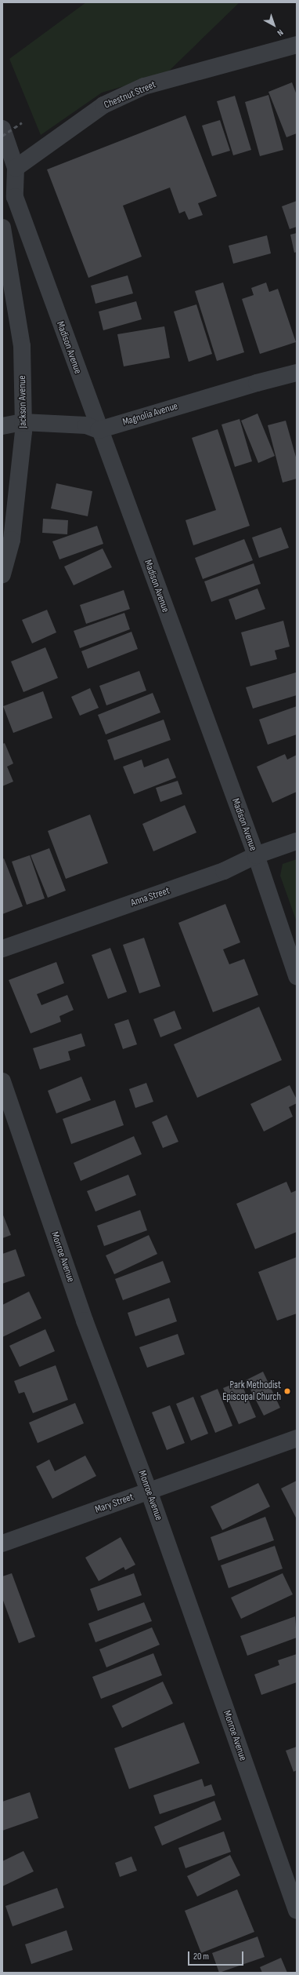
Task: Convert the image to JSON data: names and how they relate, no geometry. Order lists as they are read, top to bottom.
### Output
{
  "streets": {
    "street": [
      "Chestnut Street",
      "Madison Avenue",
      "Jackson Avenue",
      "Magnolia Avenue",
      "Anna Street",
      "Monroe Avenue",
      "Mary Street"
    ]
  },
  "crossings": [
    ["Chestnut Street", "Madison Avenue"],
    ["Madison Avenue", "Magnolia Avenue"],
    ["Madison Avenue", "Anna Street"],
    ["Monroe Avenue", "Mary Street"]
  ],
  "places": ["Park Methodist Episcopal Church"],
  "scale_bar": "20 m",
  "north": "bottom right"
}
